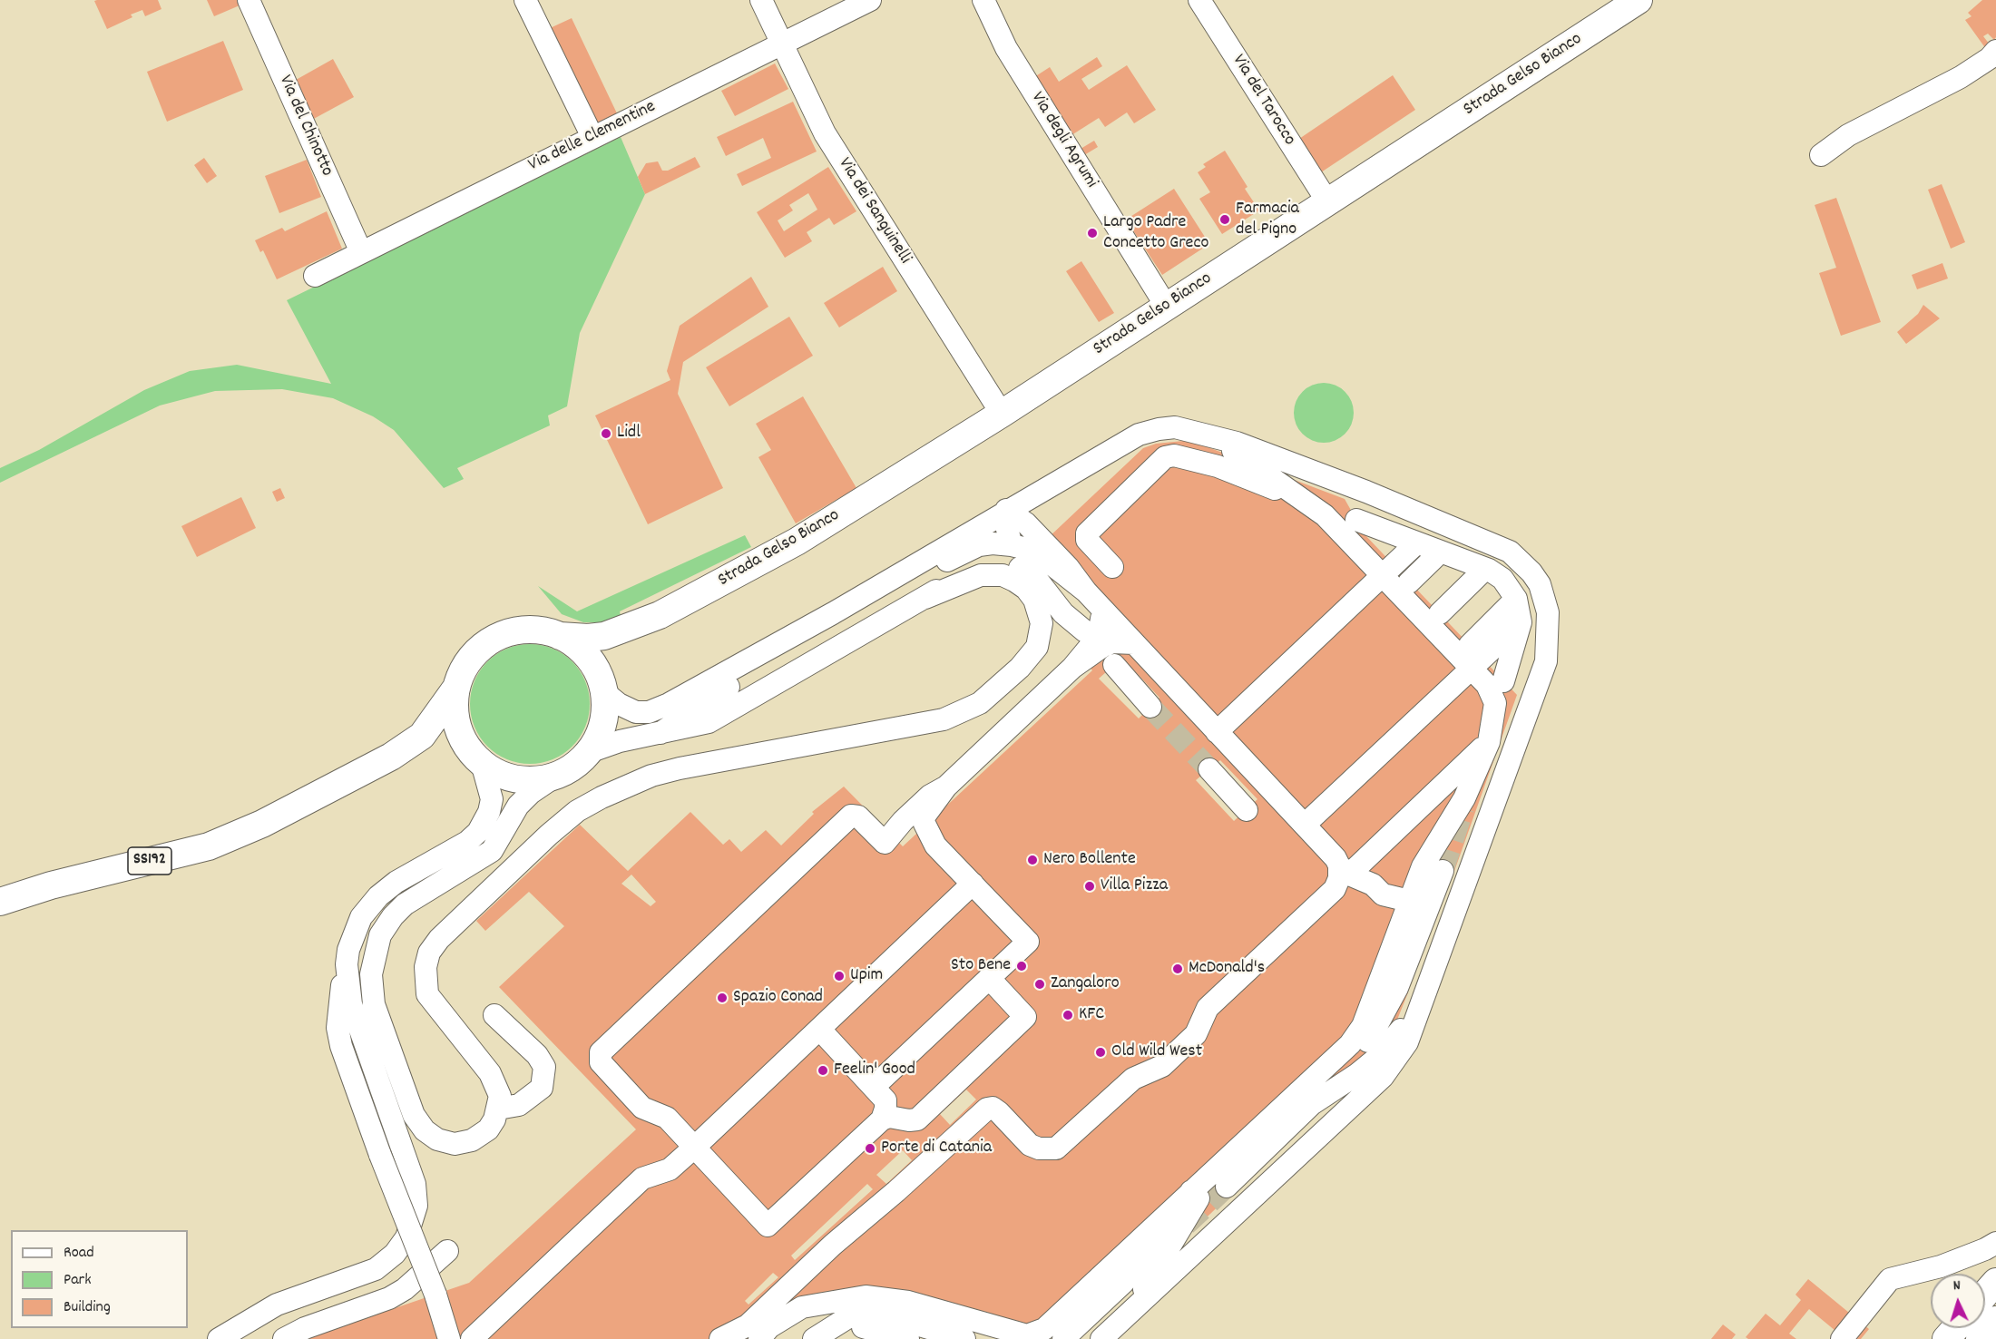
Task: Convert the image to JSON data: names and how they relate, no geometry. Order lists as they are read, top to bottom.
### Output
{
  "streets": {
    "main road": ["Strada Gelso Bianco", "SS192"],
    "street": [
      "Via del Tarocco",
      "Via del Chinotto",
      "Via delle Clementine",
      "Via degli Agrumi",
      "Via dei Sanguinelli"
    ]
  },
  "crossings": [
    ["Strada Gelso Bianco", "Via del Tarocco"],
    ["Strada Gelso Bianco", "Via degli Agrumi"],
    ["Strada Gelso Bianco", "Via dei Sanguinelli"],
    ["Via del Chinotto", "Via delle Clementine"],
    ["Via delle Clementine", "Via dei Sanguinelli"]
  ],
  "places": [
    "Farmacia del Pigno",
    "Largo Padre Concetto Greco",
    "Lidl",
    "Nero Bollente",
    "Villa Pizza",
    "Sto Bene",
    "McDonald's",
    "Upim",
    "Zangaloro",
    "Spazio Conad",
    "KFC",
    "Old Wild West",
    "Feelin' Good",
    "Porte di Catania"
  ],
  "legend": ["Road", "Park", "Building"],
  "north": "top"
}
